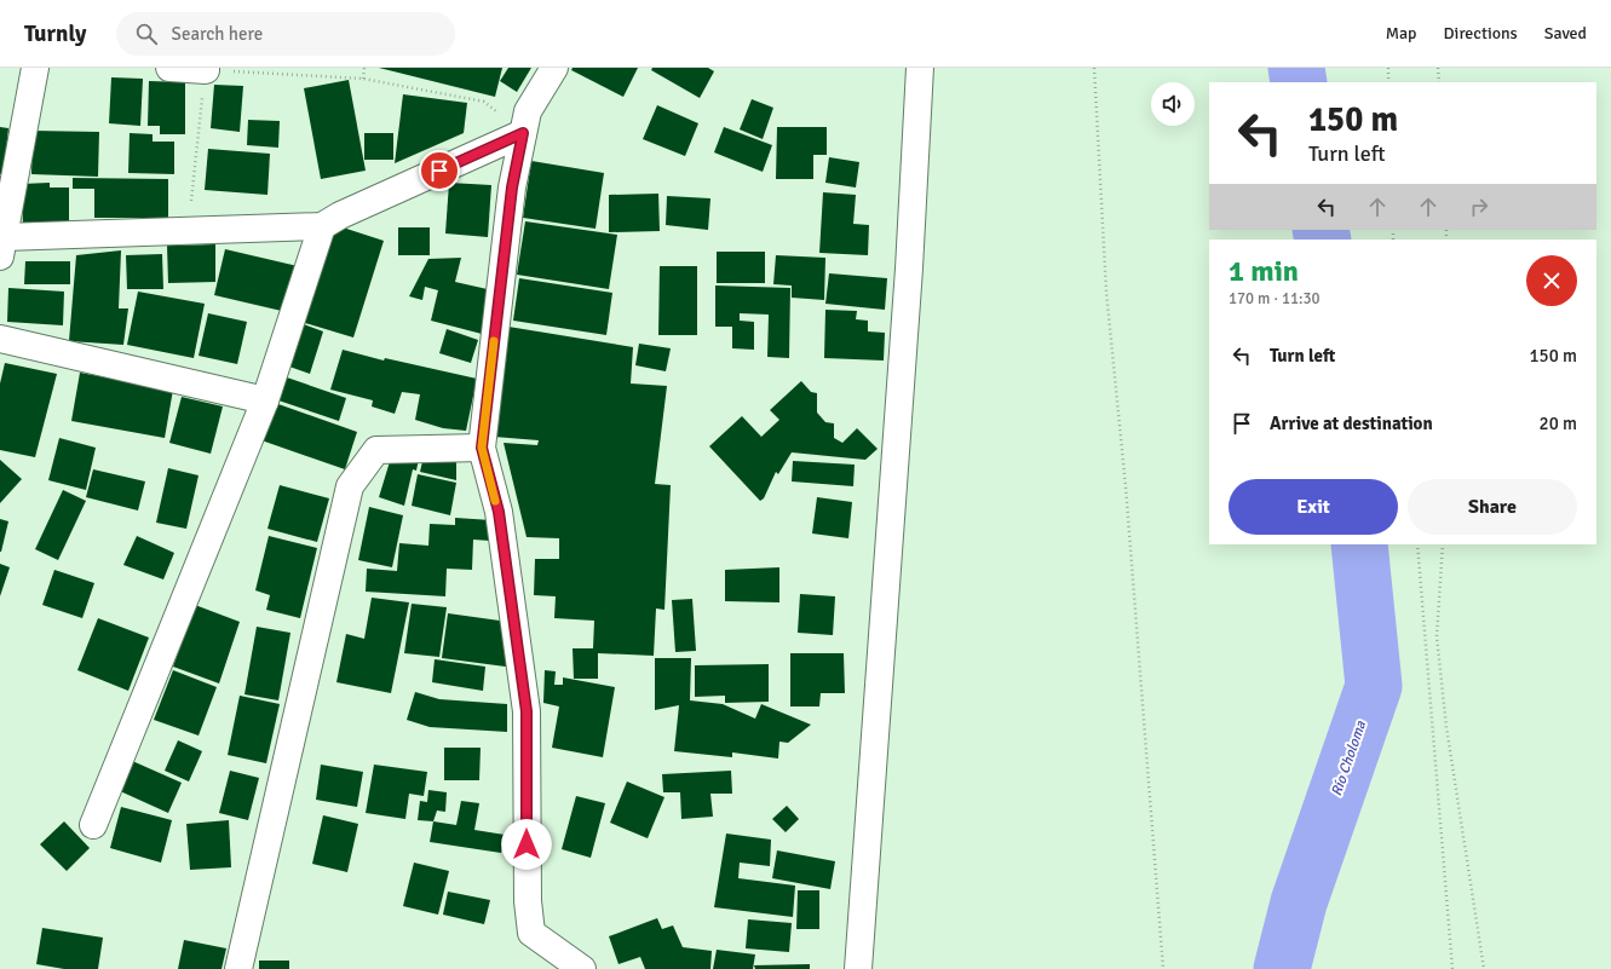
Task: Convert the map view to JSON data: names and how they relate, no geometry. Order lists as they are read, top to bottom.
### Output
{
  "water": ["Río Choloma"],
  "page": {
    "header": "Turnly",
    "search": "Search here",
    "nav": ["Map", "Directions", "Saved"],
    "turn": ["150 m", "Turn left"],
    "heading": ["1 min", "170 m · 11:30"],
    "list": [
      {
        "name": "Turn left",
        "value": "150 m"
      },
      {
        "name": "Arrive at destination",
        "value": "20 m"
      }
    ],
    "buttons": ["Exit", "Share"]
  }
}
